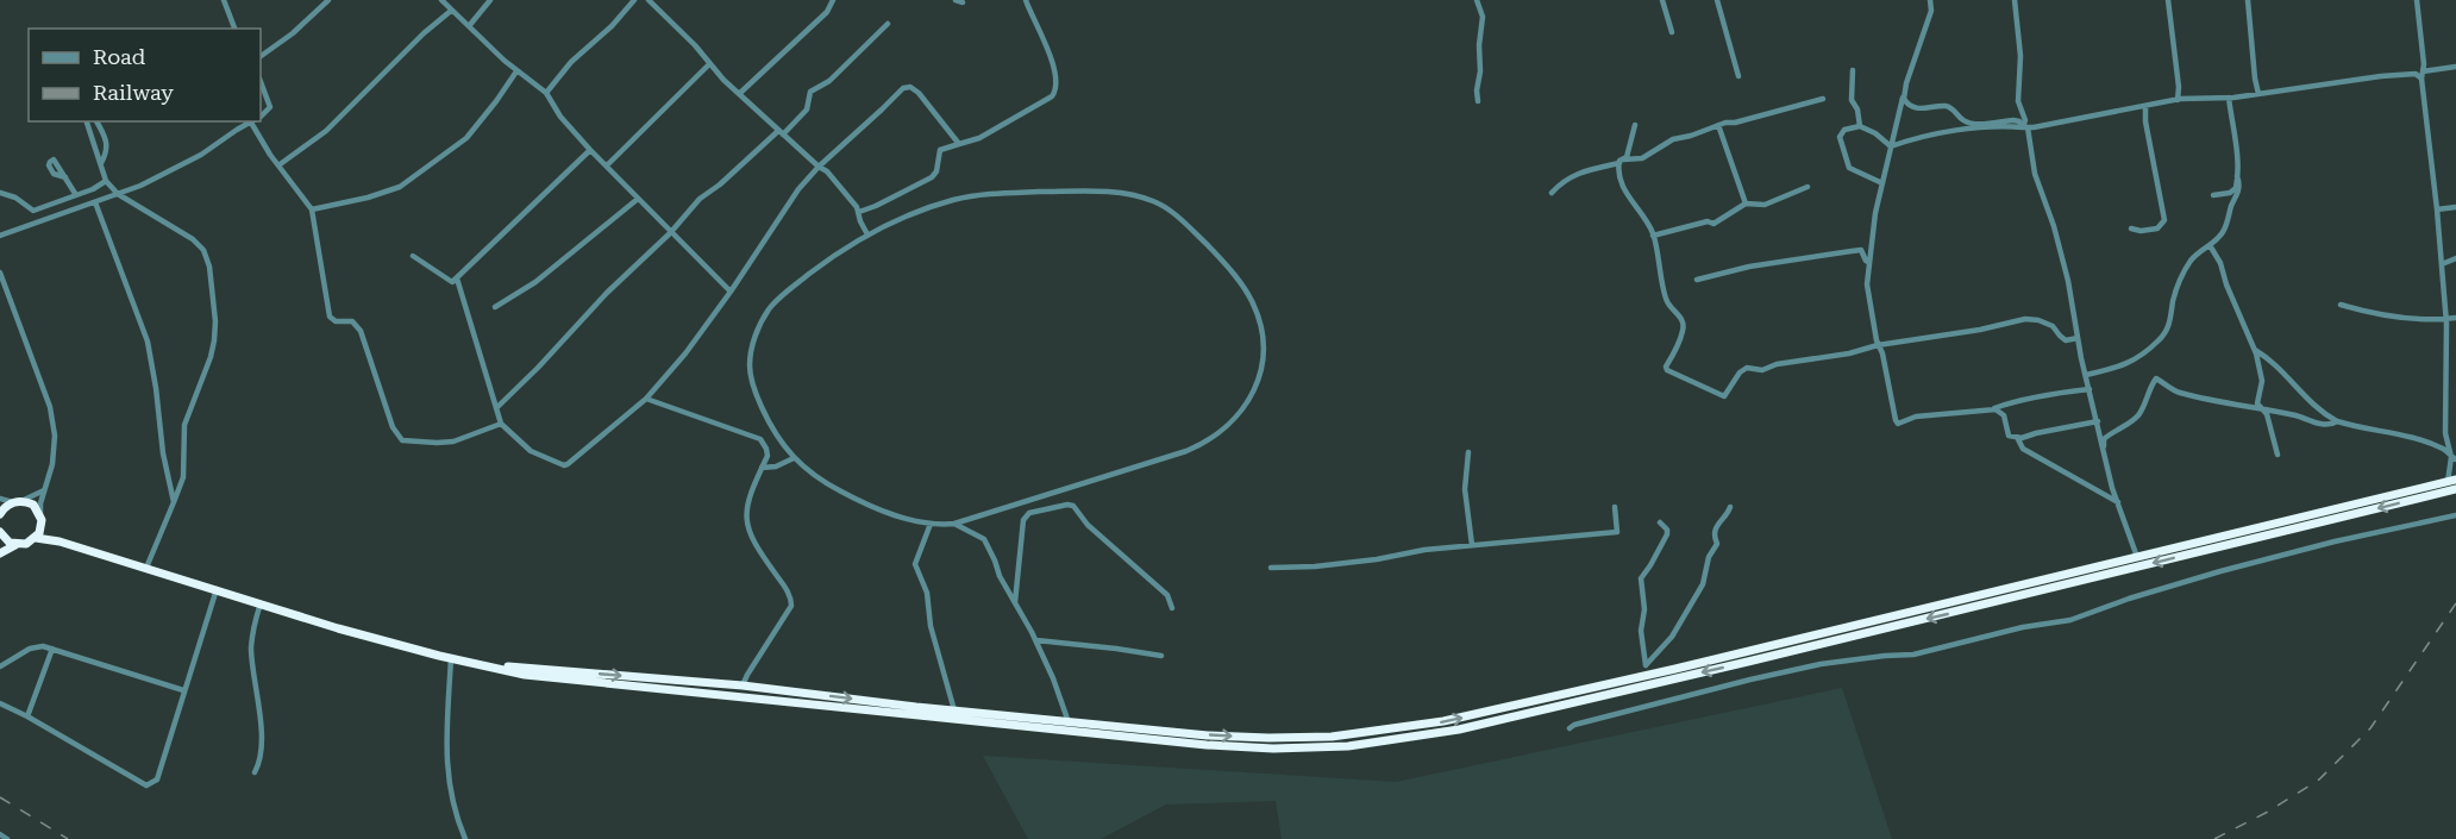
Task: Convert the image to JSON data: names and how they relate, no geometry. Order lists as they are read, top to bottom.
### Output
{
  "legend": ["Road", "Railway"]
}
